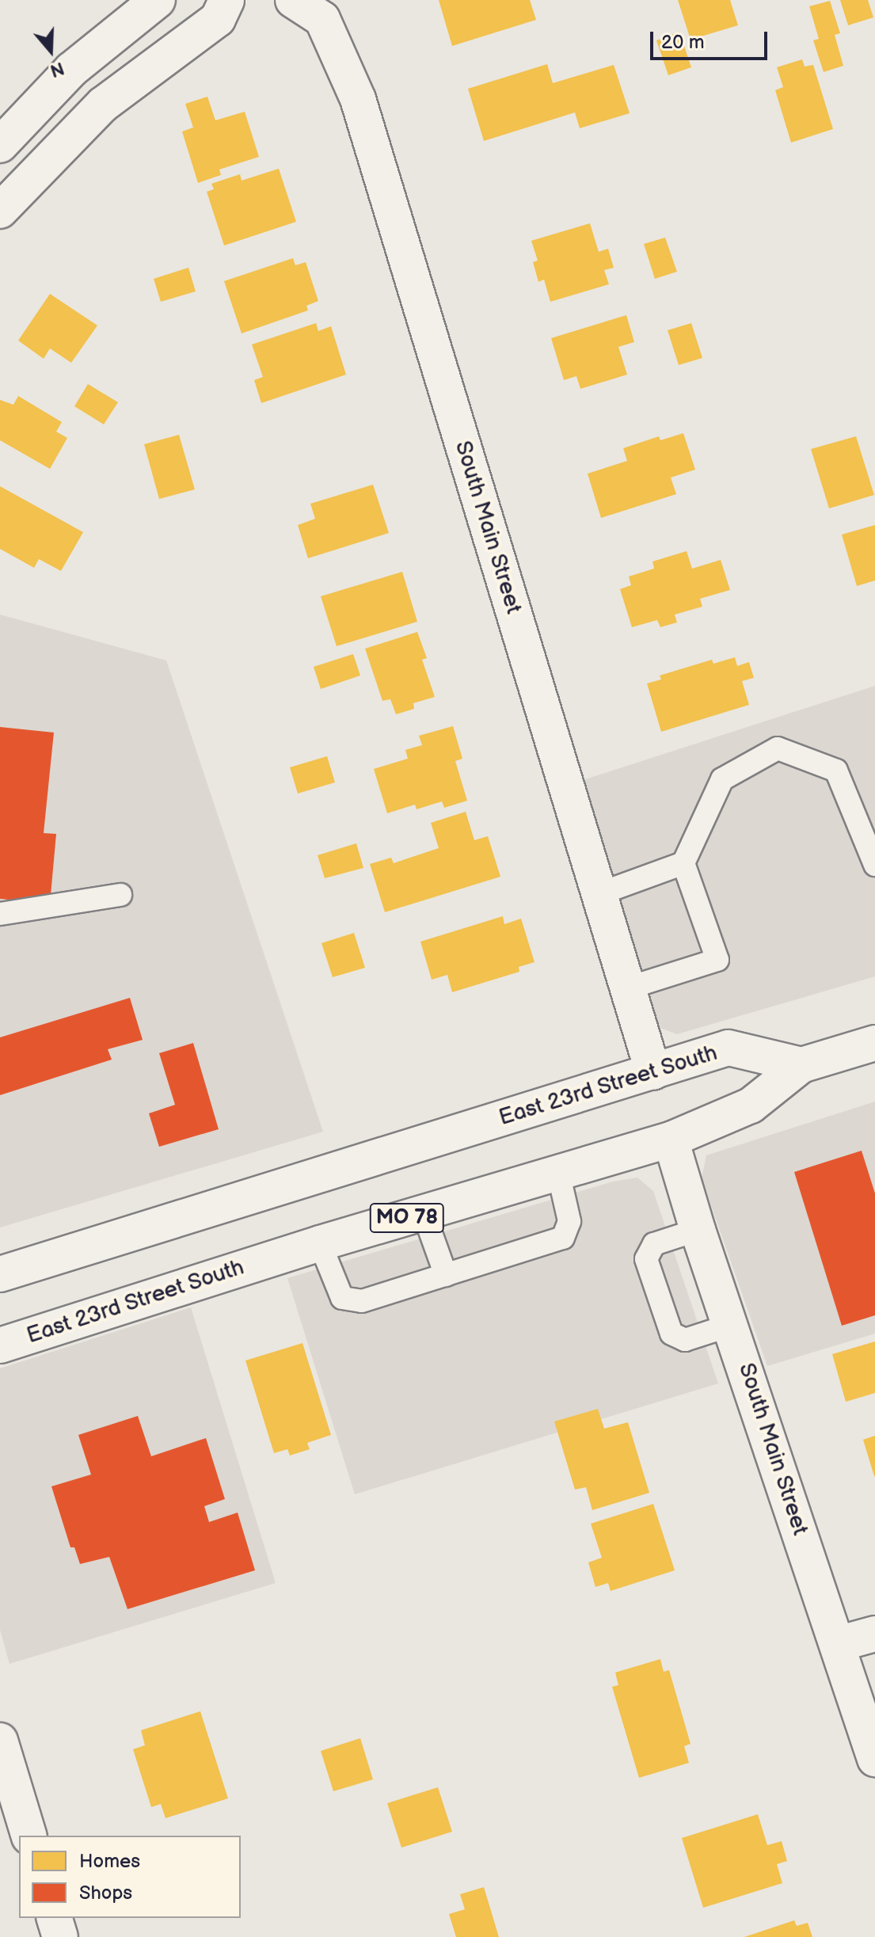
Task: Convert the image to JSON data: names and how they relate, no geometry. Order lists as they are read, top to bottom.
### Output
{
  "streets": {
    "street": ["South Main Street", "East 23rd Street South", "MO 78"]
  },
  "crossings": [
    ["South Main Street", "East 23rd Street South"],
    ["East 23rd Street South", "MO 78"]
  ],
  "legend": ["Homes", "Shops"],
  "scale_bar": "20 m",
  "north": "bottom"
}
